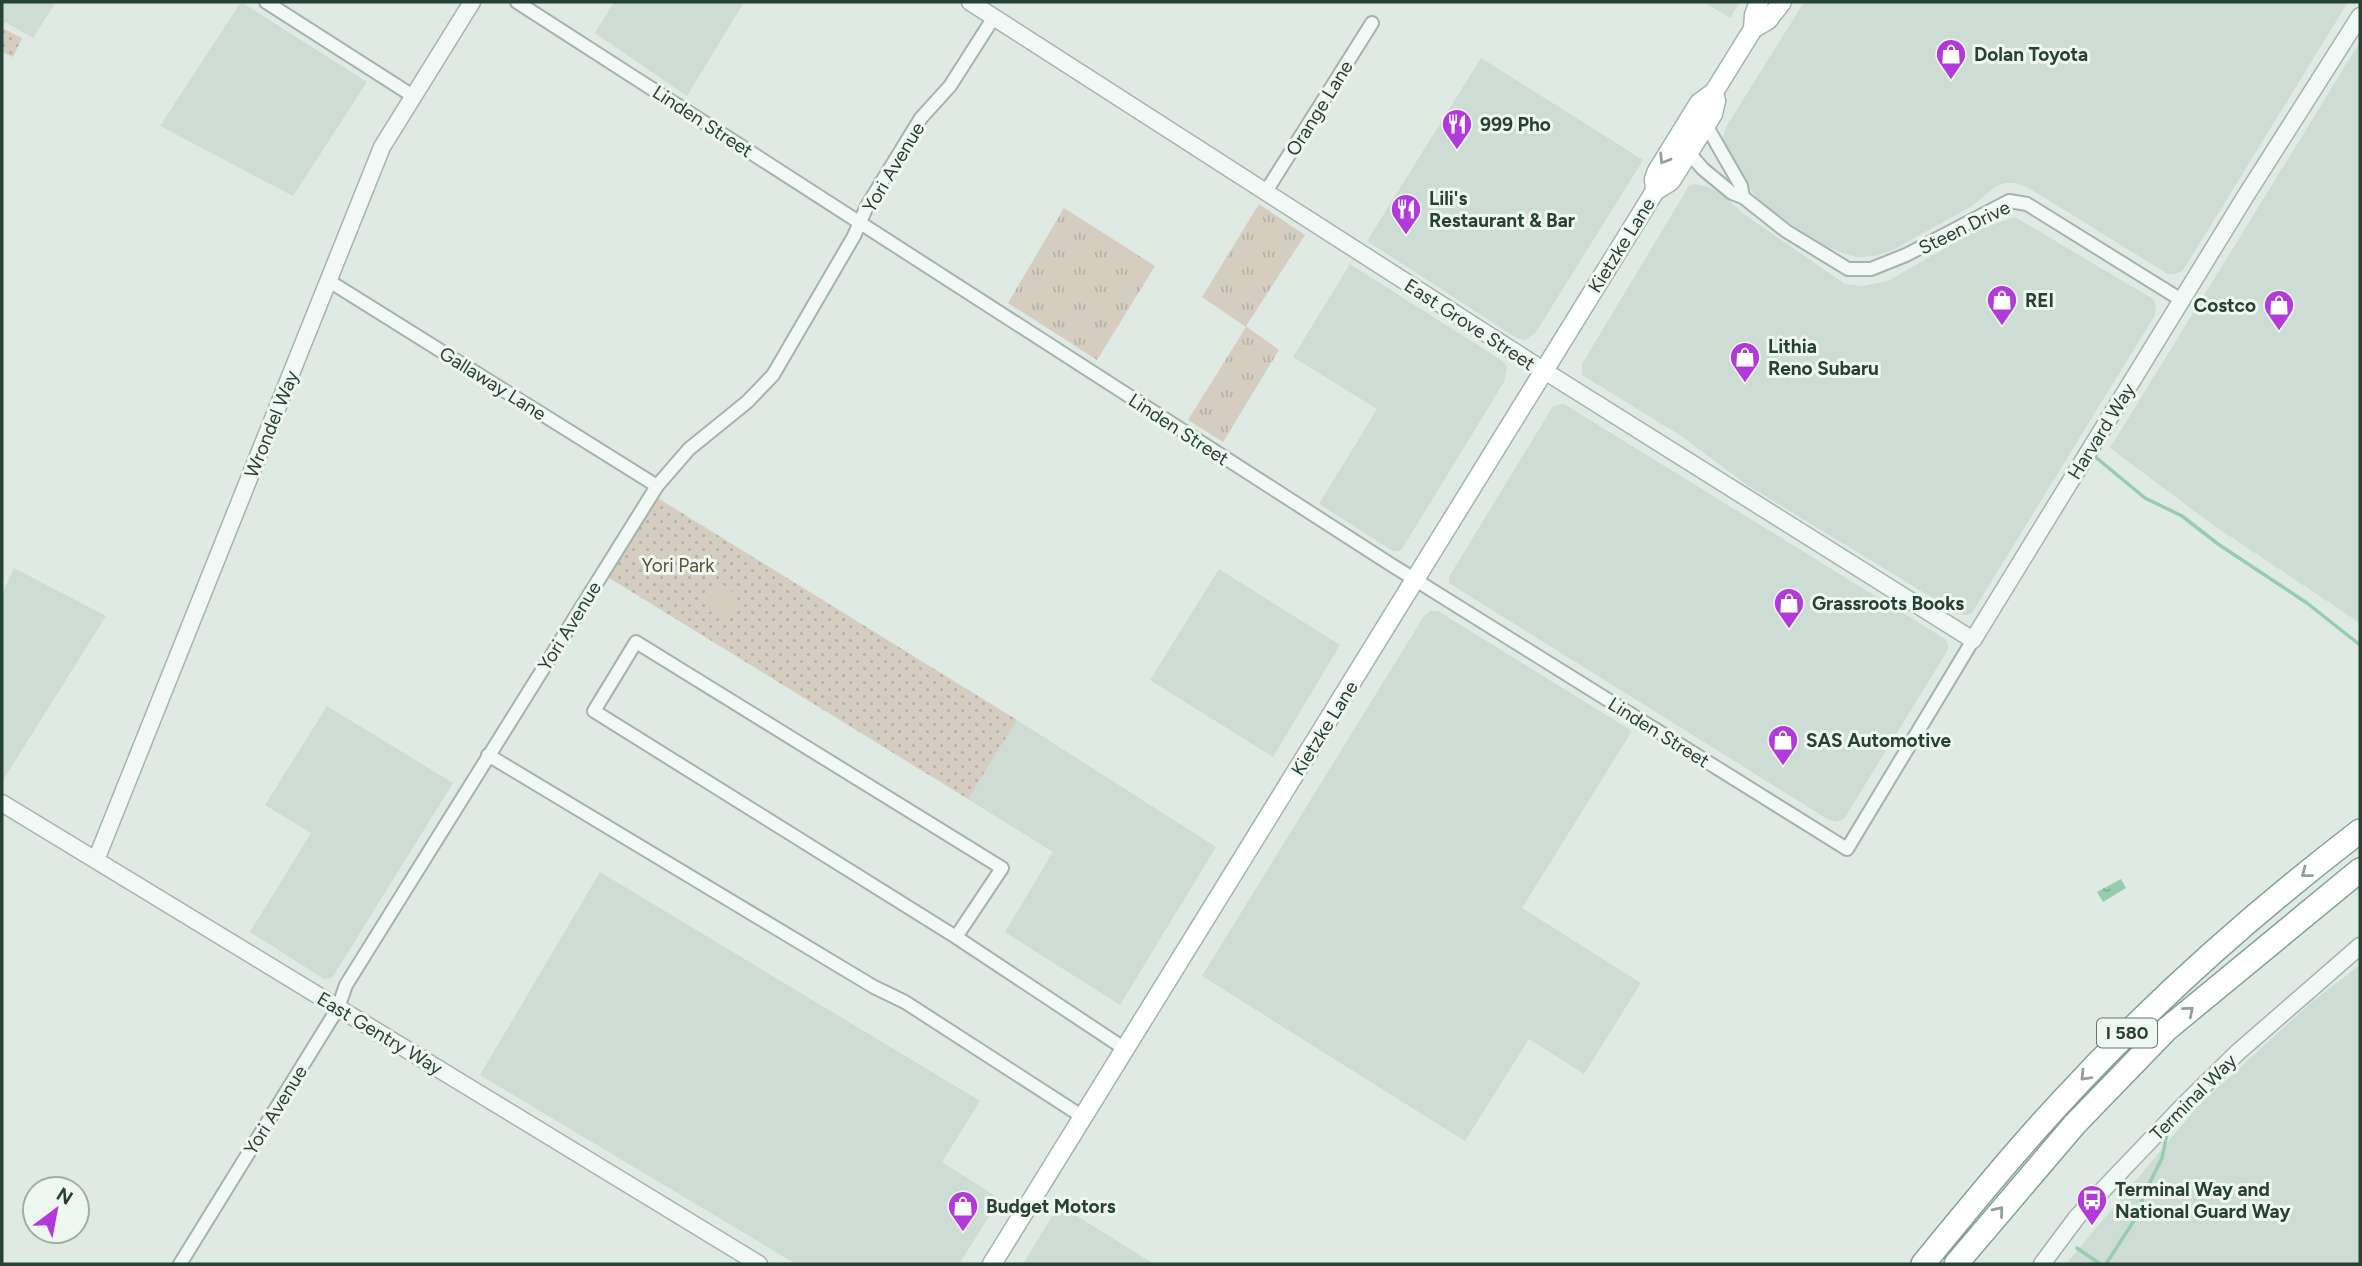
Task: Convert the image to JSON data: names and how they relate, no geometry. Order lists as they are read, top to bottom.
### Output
{
  "streets": {
    "highway": ["I 580"],
    "main road": ["Kietzke Lane"],
    "street": [
      "Orange Lane",
      "Linden Street",
      "Yori Avenue",
      "Steen Drive",
      "East Grove Street",
      "Gallaway Lane",
      "Wrondel Way",
      "Harvard Way",
      "East Gentry Way",
      "Terminal Way"
    ]
  },
  "crossings": [
    ["Orange Lane", "East Grove Street"],
    ["Linden Street", "Yori Avenue"],
    ["Linden Street", "Kietzke Lane"],
    ["Linden Street", "Harvard Way"],
    ["Yori Avenue", "East Grove Street"],
    ["Yori Avenue", "Gallaway Lane"],
    ["Yori Avenue", "East Gentry Way"],
    ["Steen Drive", "Kietzke Lane"],
    ["Steen Drive", "Harvard Way"],
    ["Kietzke Lane", "East Grove Street"],
    ["East Grove Street", "Harvard Way"],
    ["Gallaway Lane", "Wrondel Way"],
    ["Wrondel Way", "East Gentry Way"]
  ],
  "parks": ["Yori Park"],
  "places": {
    "shop": [
      "Dolan Toyota",
      "REI",
      "Costco",
      "Lithia Reno Subaru",
      "Grassroots Books",
      "SAS Automotive",
      "Budget Motors"
    ],
    "restaurant": ["999 Pho", "Lili's Restaurant & Bar"],
    "bus stop": ["Terminal Way and National Guard Way"]
  },
  "north": "top right"
}
